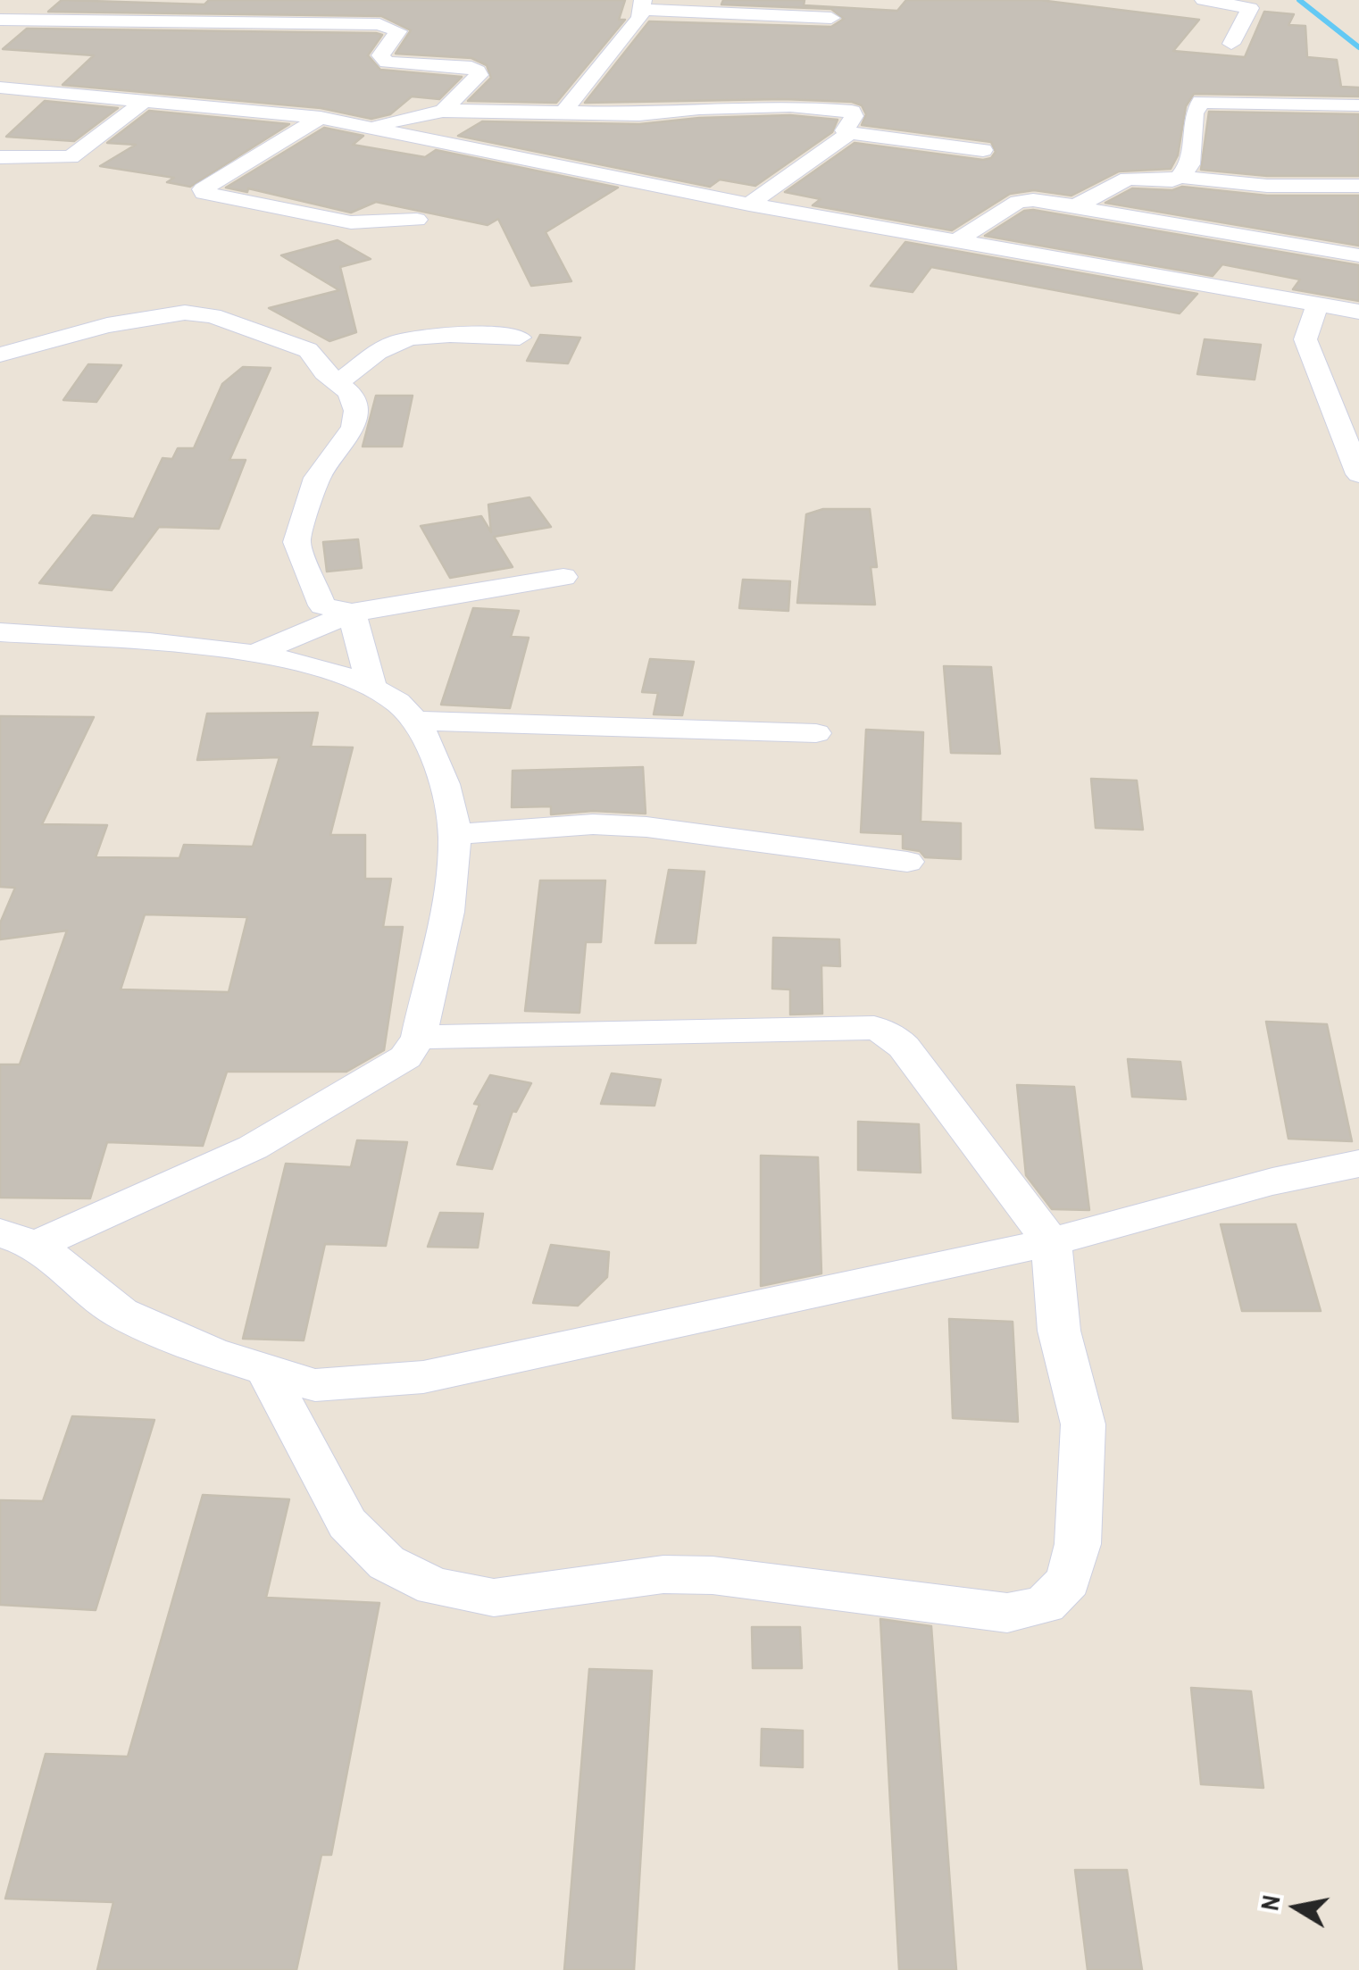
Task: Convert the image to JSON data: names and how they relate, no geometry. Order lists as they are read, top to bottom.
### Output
{
  "north": "left"
}
